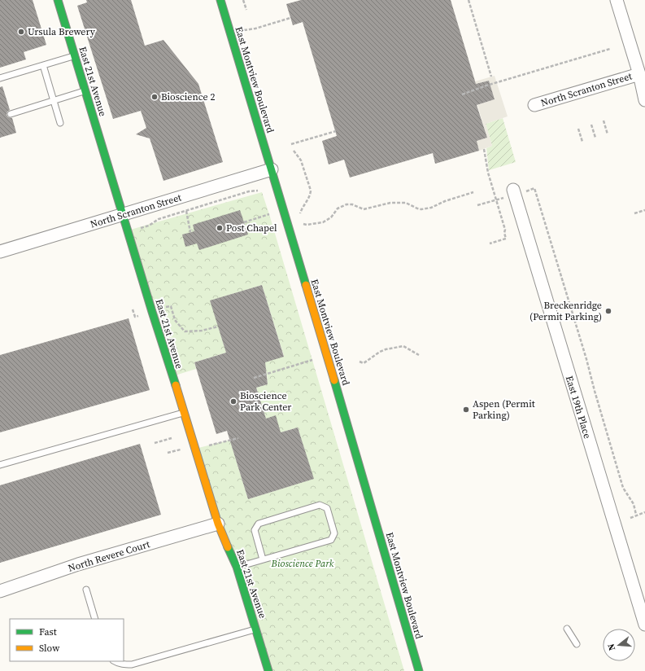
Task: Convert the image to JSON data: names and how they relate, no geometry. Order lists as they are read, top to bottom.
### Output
{
  "streets": {
    "street": [
      "East Montview Boulevard",
      "East 21st Avenue",
      "North Scranton Street",
      "East 19th Place",
      "North Revere Court"
    ]
  },
  "crossings": [
    ["East Montview Boulevard", "North Scranton Street"],
    ["East 21st Avenue", "North Scranton Street"],
    ["East 21st Avenue", "North Revere Court"]
  ],
  "parks": ["Bioscience Park"],
  "places": [
    "Ursula Brewery",
    "Bioscience 2",
    "Post Chapel",
    "Breckenridge (Permit Parking)",
    "Bioscience Park Center",
    "Aspen (Permit Parking)"
  ],
  "legend": ["Fast", "Slow"],
  "north": "left"
}
